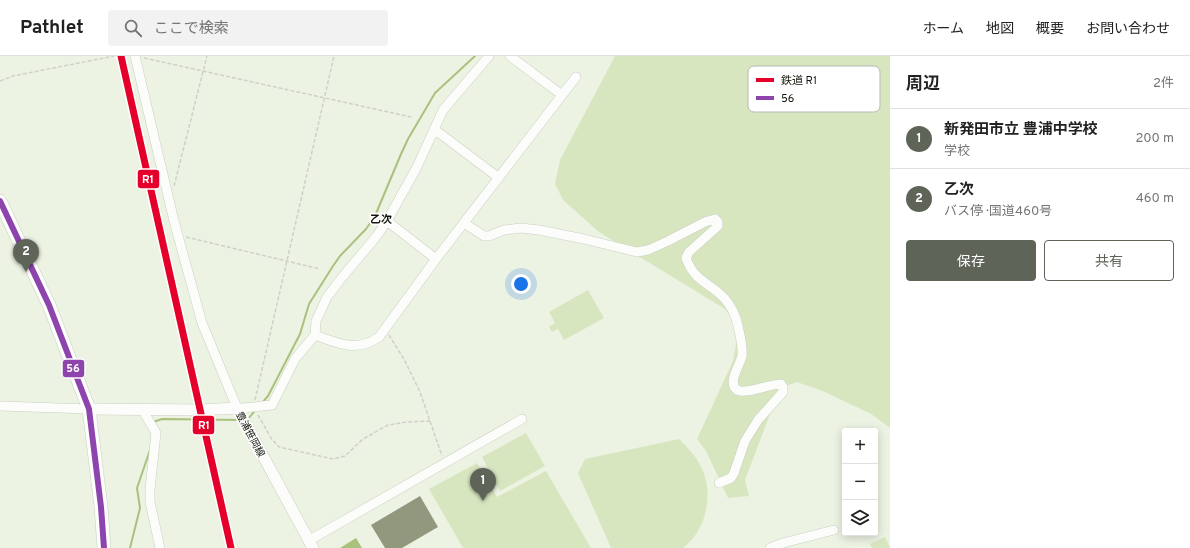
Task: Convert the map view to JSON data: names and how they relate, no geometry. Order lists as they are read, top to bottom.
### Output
{
  "streets": {
    "main road": ["豊浦笹岡線"]
  },
  "districts": ["乙次"],
  "lines": ["rail line R1", "transit line 56"],
  "legend": ["鉄道 R1", "56"],
  "page": {
    "header": "Pathlet",
    "search": "ここで検索",
    "nav": [
      "ホーム",
      "地図",
      "概要",
      "お問い合わせ"
    ],
    "heading": ["周辺", "2件"],
    "list": [
      {
        "mark": "1",
        "name": "新発田市立 豊浦中学校",
        "note": "学校",
        "value": "200 m"
      },
      {
        "mark": "2",
        "name": "乙次",
        "note": "バス停 · 国道460号",
        "value": "460 m"
      }
    ],
    "buttons": ["保存", "共有"],
    "pins": ["2", "1"],
    "map_buttons": ["+", "−"]
  }
}
